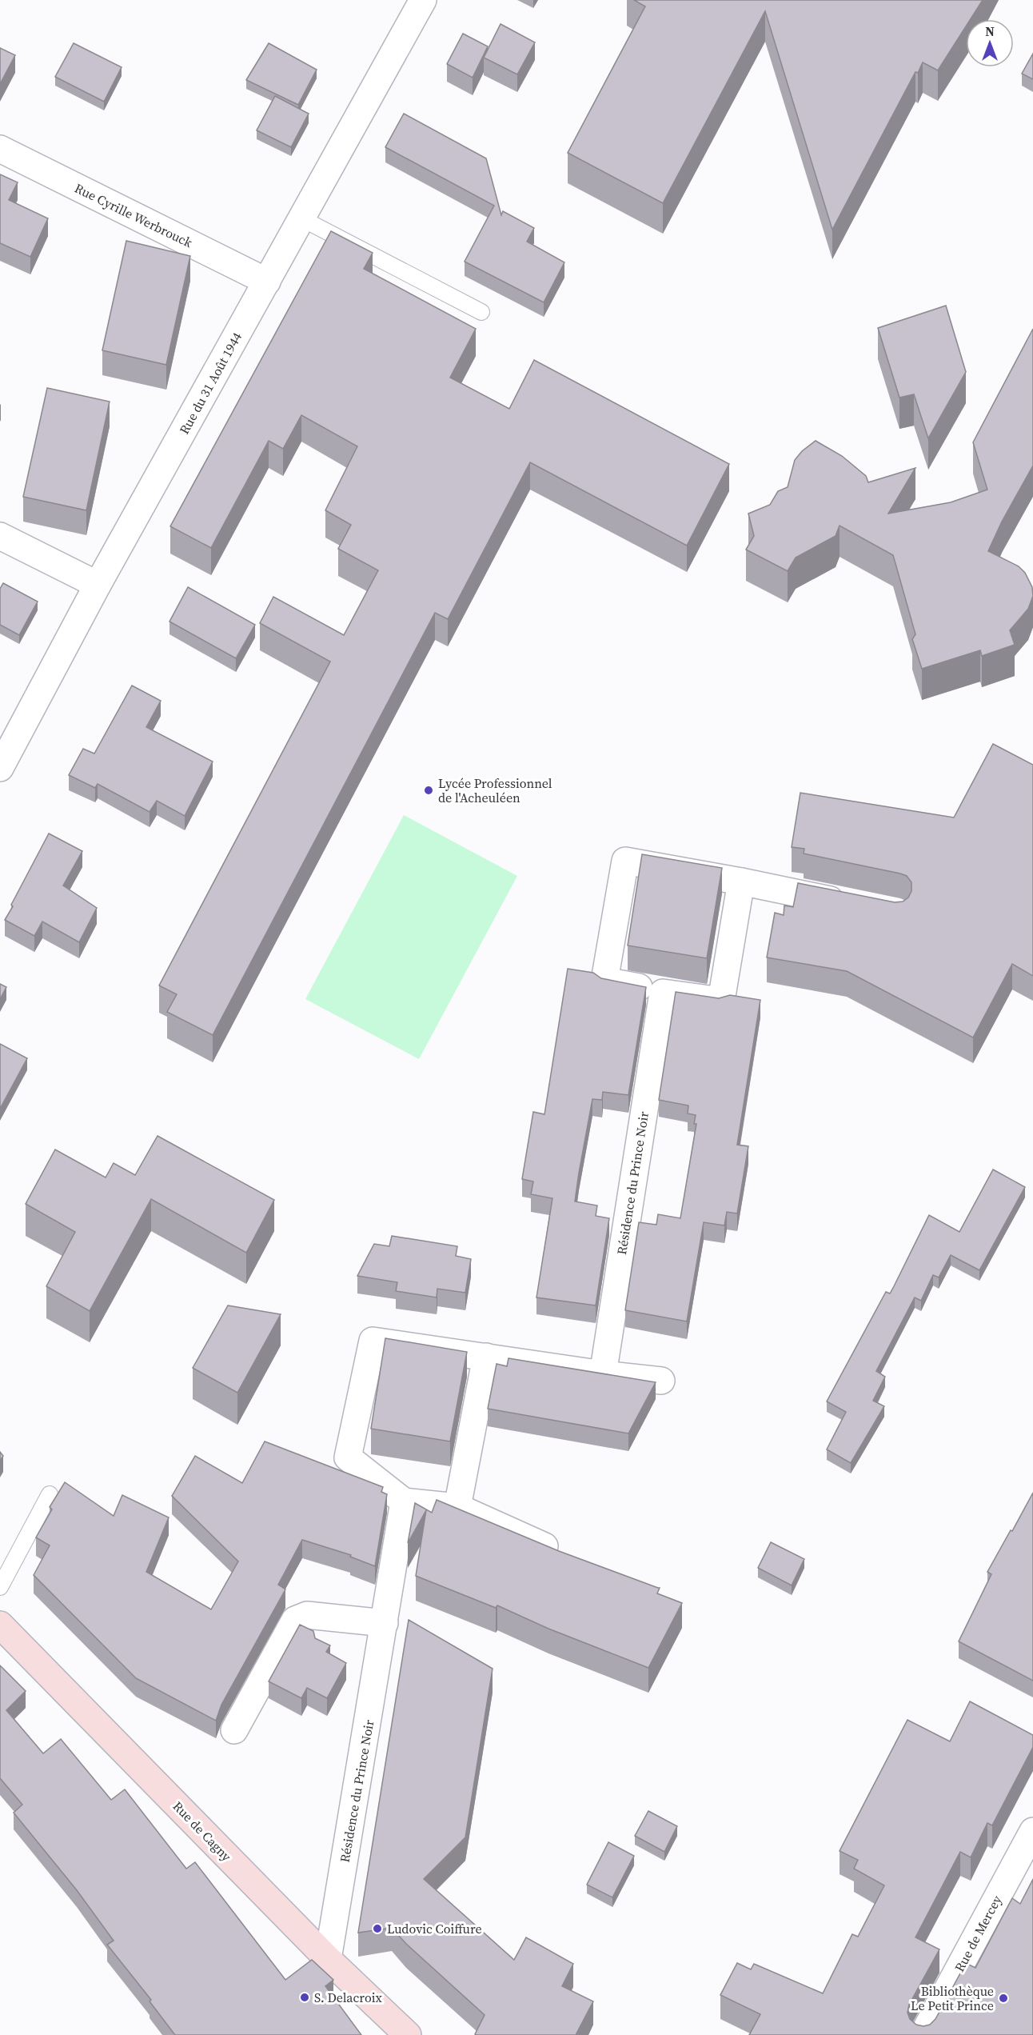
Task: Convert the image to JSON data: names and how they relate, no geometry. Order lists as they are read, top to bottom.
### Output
{
  "streets": {
    "main road": ["Rue de Cagny"],
    "street": [
      "Rue Cyrille Werbrouck",
      "Rue du 31 Août 1944",
      "Résidence du Prince Noir",
      "Rue de Mercey"
    ]
  },
  "crossings": [
    ["Rue Cyrille Werbrouck", "Rue du 31 Août 1944"],
    ["Résidence du Prince Noir", "Rue de Cagny"]
  ],
  "places": [
    "Lycée Professionnel de l'Acheuléen",
    "Ludovic Coiffure",
    "S. Delacroix",
    "Bibliothèque Le Petit Prince"
  ],
  "north": "top"
}
